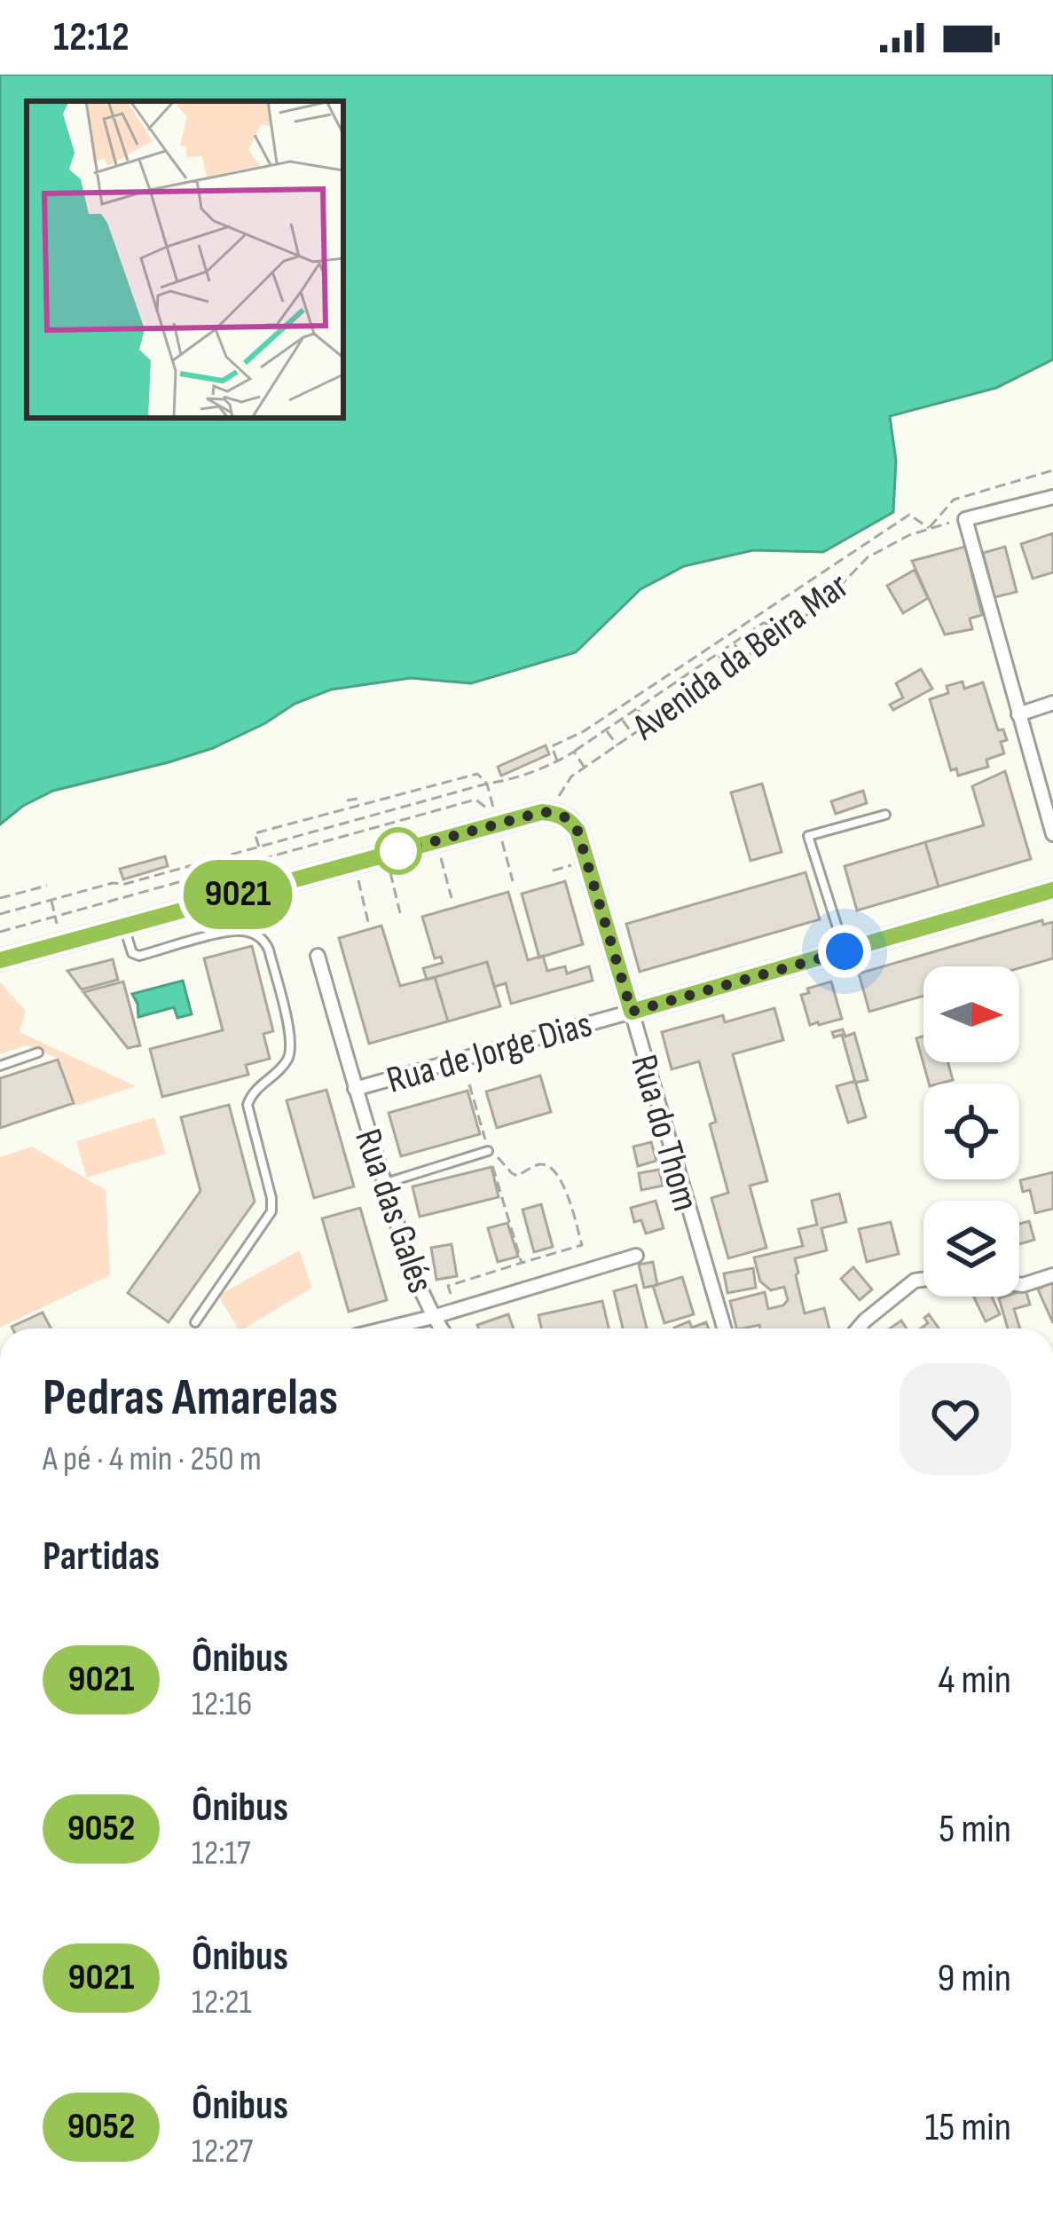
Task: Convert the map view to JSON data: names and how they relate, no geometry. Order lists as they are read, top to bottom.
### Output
{
  "streets": {
    "main road": ["Rua de Jorge Dias", "Rua do Thom"],
    "street": ["Rua das Galés"],
    "path": ["Avenida da Beira Mar"]
  },
  "crossings": [
    ["Avenida da Beira Mar", "Rua do Thom"],
    ["Rua de Jorge Dias", "Rua do Thom"],
    ["Rua de Jorge Dias", "Rua das Galés"]
  ],
  "lines": ["bus line 9021"],
  "north": "right",
  "page": {
    "status": "12:12",
    "on_map": "9021",
    "heading": [
      ["Pedras Amarelas", "A pé · 4 min · 250 m"],
      "Partidas"
    ],
    "list": [
      {
        "mark": "9021",
        "name": "Ônibus",
        "note": "12:16",
        "value": "4 min"
      },
      {
        "mark": "9052",
        "name": "Ônibus",
        "note": "12:17",
        "value": "5 min"
      },
      {
        "mark": "9021",
        "name": "Ônibus",
        "note": "12:21",
        "value": "9 min"
      },
      {
        "mark": "9052",
        "name": "Ônibus",
        "note": "12:27",
        "value": "15 min"
      }
    ]
  }
}
